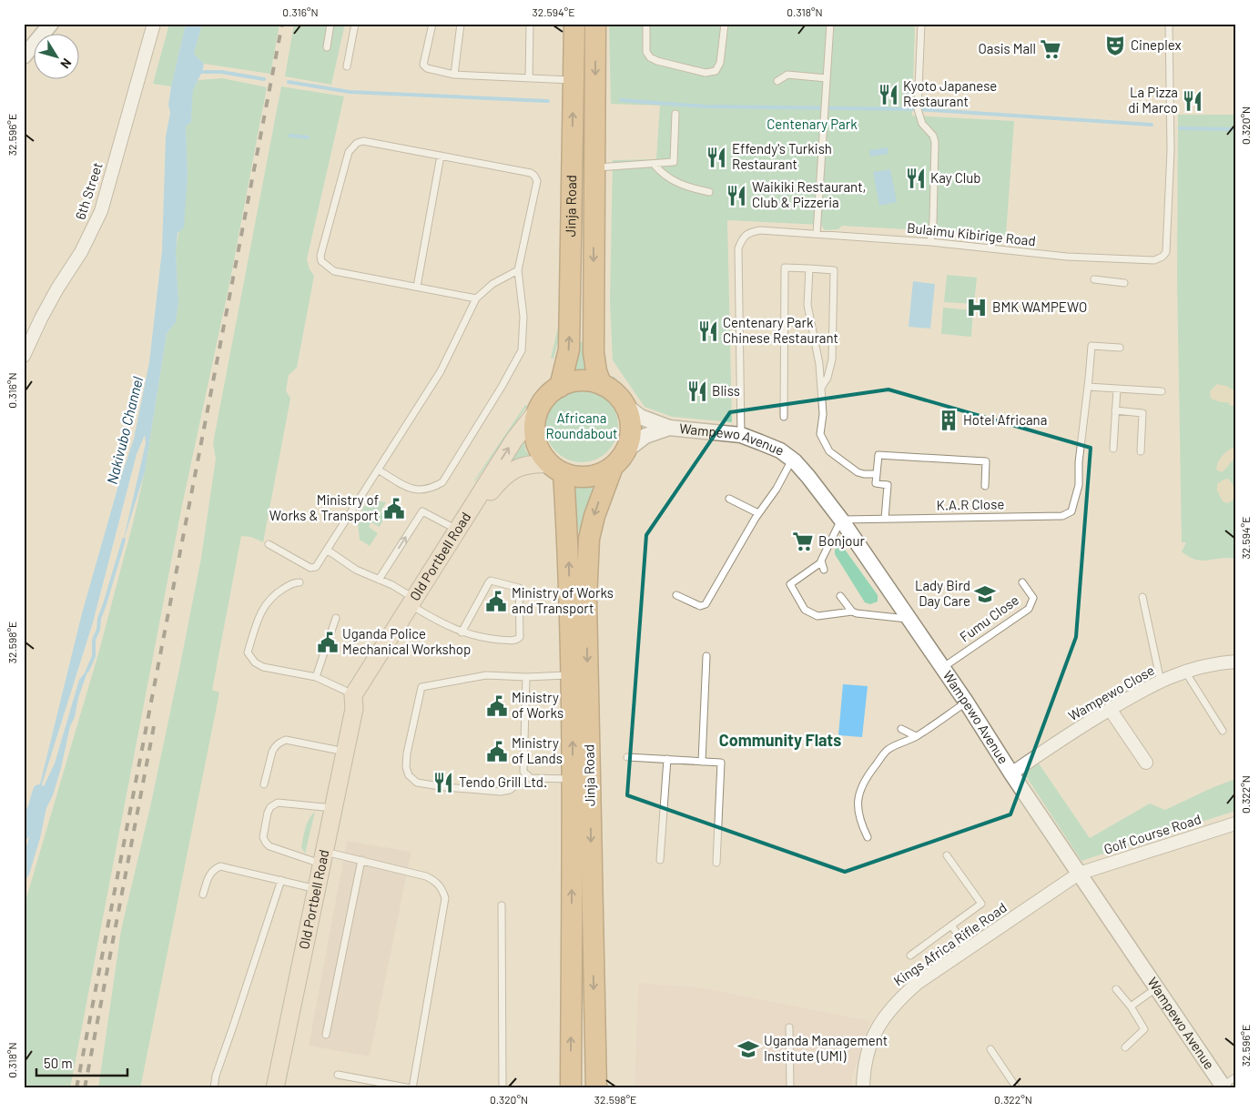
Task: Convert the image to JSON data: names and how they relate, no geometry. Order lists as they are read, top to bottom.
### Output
{
  "streets": {
    "highway": ["Jinja Road"],
    "main road": ["Old Portbell Road"],
    "street": [
      "6th Street",
      "Wampewo Avenue",
      "Wampewo Close",
      "Golf Course Road",
      "Kings Africa Rifle Road"
    ],
    "lane": ["Bulaimu Kibirige Road", "K.A.R Close", "Fumu Close"]
  },
  "crossings": [
    ["Jinja Road", "Old Portbell Road"],
    ["Bulaimu Kibirige Road", "Wampewo Avenue"],
    ["Wampewo Avenue", "K.A.R Close"],
    ["Wampewo Avenue", "Fumu Close"],
    ["Wampewo Avenue", "Wampewo Close"],
    ["Wampewo Avenue", "Golf Course Road"],
    ["Wampewo Avenue", "Kings Africa Rifle Road"],
    ["Golf Course Road", "Kings Africa Rifle Road"]
  ],
  "districts": ["Community Flats"],
  "water": ["Nakivubo Channel"],
  "parks": ["Centenary Park", "Africana Roundabout"],
  "places": {
    "theatre": ["Cineplex"],
    "supermarket": ["Oasis Mall", "Bonjour"],
    "restaurant": [
      "Kyoto Japanese Restaurant",
      "La Pizza di Marco",
      "Effendy's Turkish Restaurant",
      "Kay Club",
      "Waikiki Restaurant, Club & Pizzeria",
      "Centenary Park Chinese Restaurant",
      "Bliss",
      "Tendo Grill Ltd."
    ],
    "hospital": ["BMK WAMPEWO"],
    "building": ["Hotel Africana"],
    "public building": [
      "Ministry of Works & Transport",
      "Ministry of Works and Transport",
      "Uganda Police Mechanical Workshop",
      "Ministry of Works",
      "Ministry of Lands"
    ],
    "school or university": ["Lady Bird Day Care", "Uganda Management Institute (UMI)"]
  },
  "scale_bar": "50 m",
  "north": "bottom right",
  "coordinates": [
    "0.316°N",
    "32.594°E",
    "0.318°N",
    "0.320°N",
    "32.596°E",
    "32.598°E",
    "0.322°N"
  ]
}
